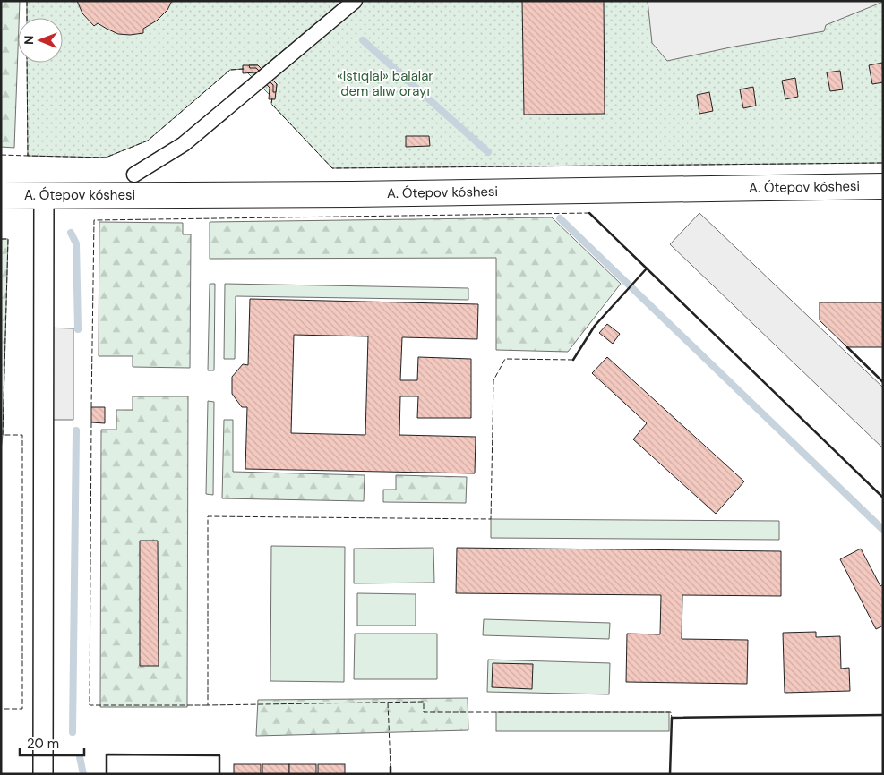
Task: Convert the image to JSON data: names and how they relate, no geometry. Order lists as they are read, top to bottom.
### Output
{
  "streets": {
    "main road": ["A. Ótepov kóshesi"]
  },
  "parks": ["«Istıqlal» balalar dem alıw orayı"],
  "scale_bar": "20 m",
  "north": "left"
}
